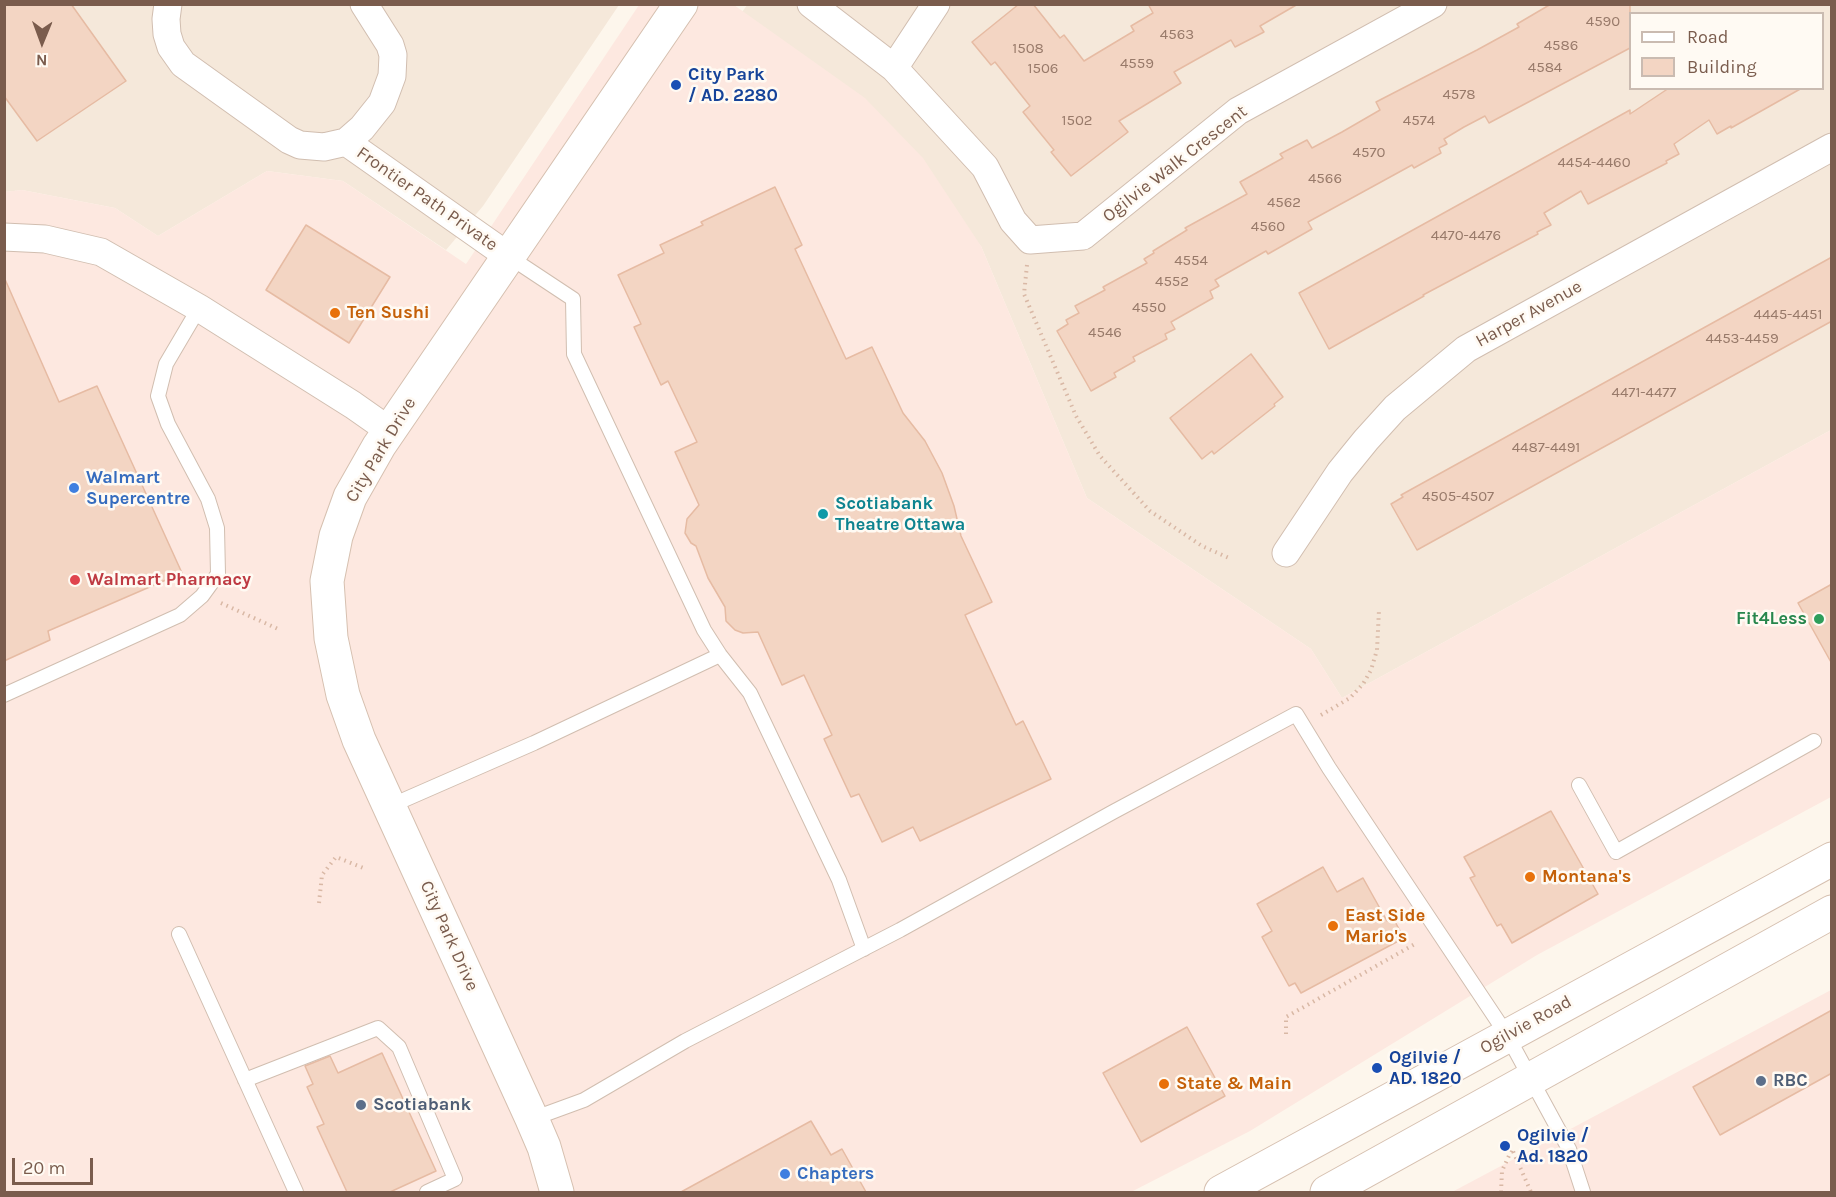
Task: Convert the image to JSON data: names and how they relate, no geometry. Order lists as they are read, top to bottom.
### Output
{
  "streets": {
    "street": [
      "Ogilvie Walk Crescent",
      "Frontier Path Private",
      "Harper Avenue",
      "City Park Drive",
      "Ogilvie Road"
    ]
  },
  "crossings": [
    ["Frontier Path Private", "City Park Drive"]
  ],
  "places": [
    "City Park / AD. 2280",
    "Ten Sushi",
    "Walmart Supercentre",
    "Scotiabank Theatre Ottawa",
    "Walmart Pharmacy",
    "Fit4Less",
    "Montana's",
    "East Side Mario's",
    "Ogilvie / AD. 1820",
    "RBC",
    "State & Main",
    "Scotiabank",
    "Ogilvie / Ad. 1820",
    "Chapters"
  ],
  "house_numbers": [
    "4590",
    "4563",
    "4586",
    "1508",
    "4559",
    "4584",
    "1506",
    "4578",
    "1502",
    "4574",
    "4570",
    "4454-4460",
    "4566",
    "4562",
    "4560",
    "4470-4476",
    "4554",
    "4552",
    "4550",
    "4445-4451",
    "4546",
    "4453-4459",
    "4471-4477",
    "4487-4491",
    "4505-4507"
  ],
  "legend": ["Road", "Building"],
  "scale_bar": "20 m",
  "north": "bottom"
}
